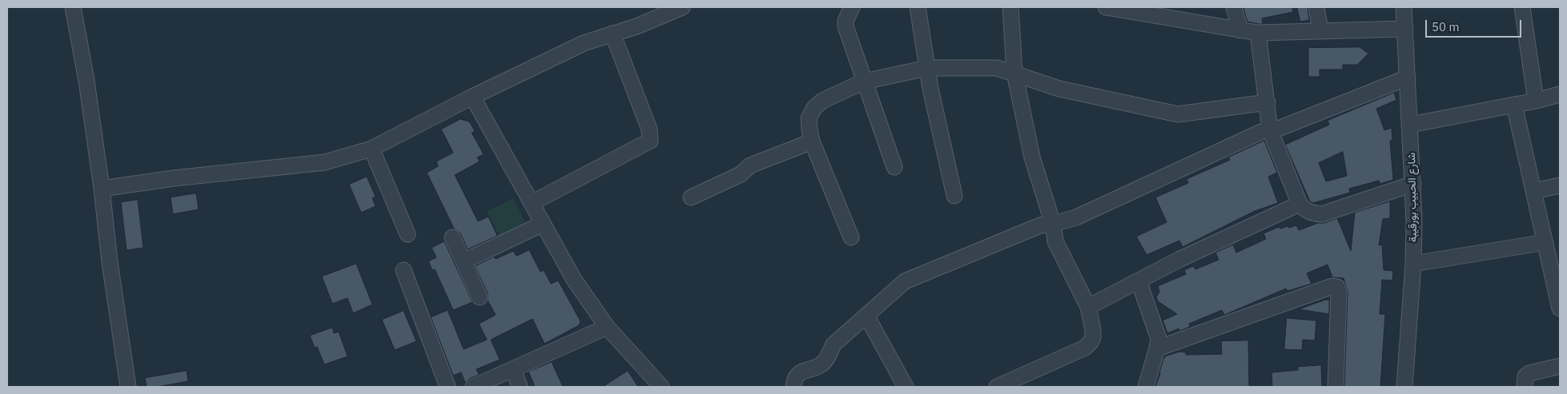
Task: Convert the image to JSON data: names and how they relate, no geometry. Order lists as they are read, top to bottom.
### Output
{
  "streets": {
    "street": ["شارع الحبيب بورقيبة"]
  },
  "scale_bar": "50 m"
}
